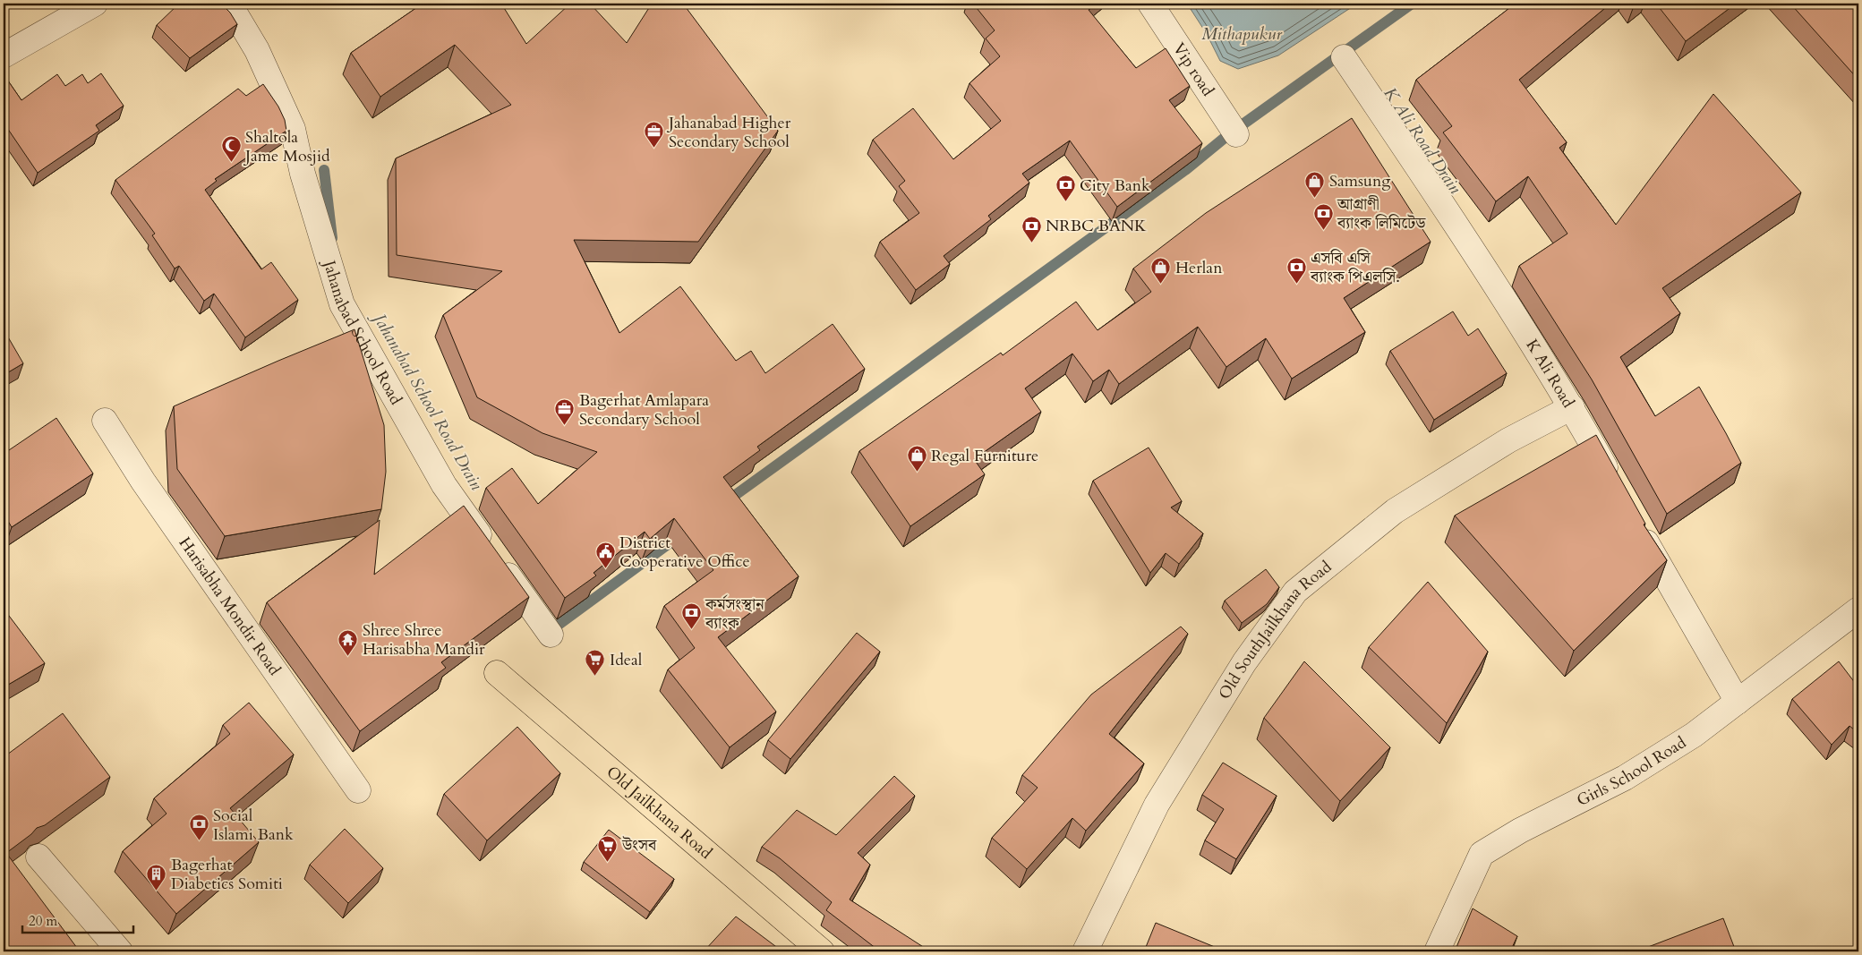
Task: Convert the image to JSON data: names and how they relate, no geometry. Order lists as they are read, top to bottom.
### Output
{
  "streets": {
    "main road": ["Old Jailkhana Road"],
    "street": [
      "Vip road",
      "Jahanabad School Road",
      "K Ali Road",
      "Harisabha Mondir Road",
      "Old SouthJailkhana Road",
      "Girls School Road"
    ]
  },
  "crossings": [
    ["K Ali Road", "Old SouthJailkhana Road"]
  ],
  "water": ["Mithapukur", "K Ali Road Drain", "Jahanabad School Road Drain"],
  "places": {
    "office": ["Jahanabad Higher Secondary School", "Bagerhat Amlapara Secondary School"],
    "mosque": ["Shaltola Jame Mosjid"],
    "shop": ["Samsung", "Herlan", "Regal Furniture"],
    "bank": [
      "City Bank",
      "আগ্রাণী ব্যাংক লিমিটেড",
      "NRBC BANK",
      "এসবি এসি ব্যাংক পিএলসি.",
      "কর্মসংস্থান ব্যাংক",
      "Social Islami Bank"
    ],
    "public building": ["District Cooperative Office"],
    "temple": ["Shree Shree Harisabha Mandir"],
    "supermarket": ["Ideal", "উংসব"],
    "building": ["Bagerhat Diabetics Somiti"]
  },
  "scale_bar": "20 m"
}
